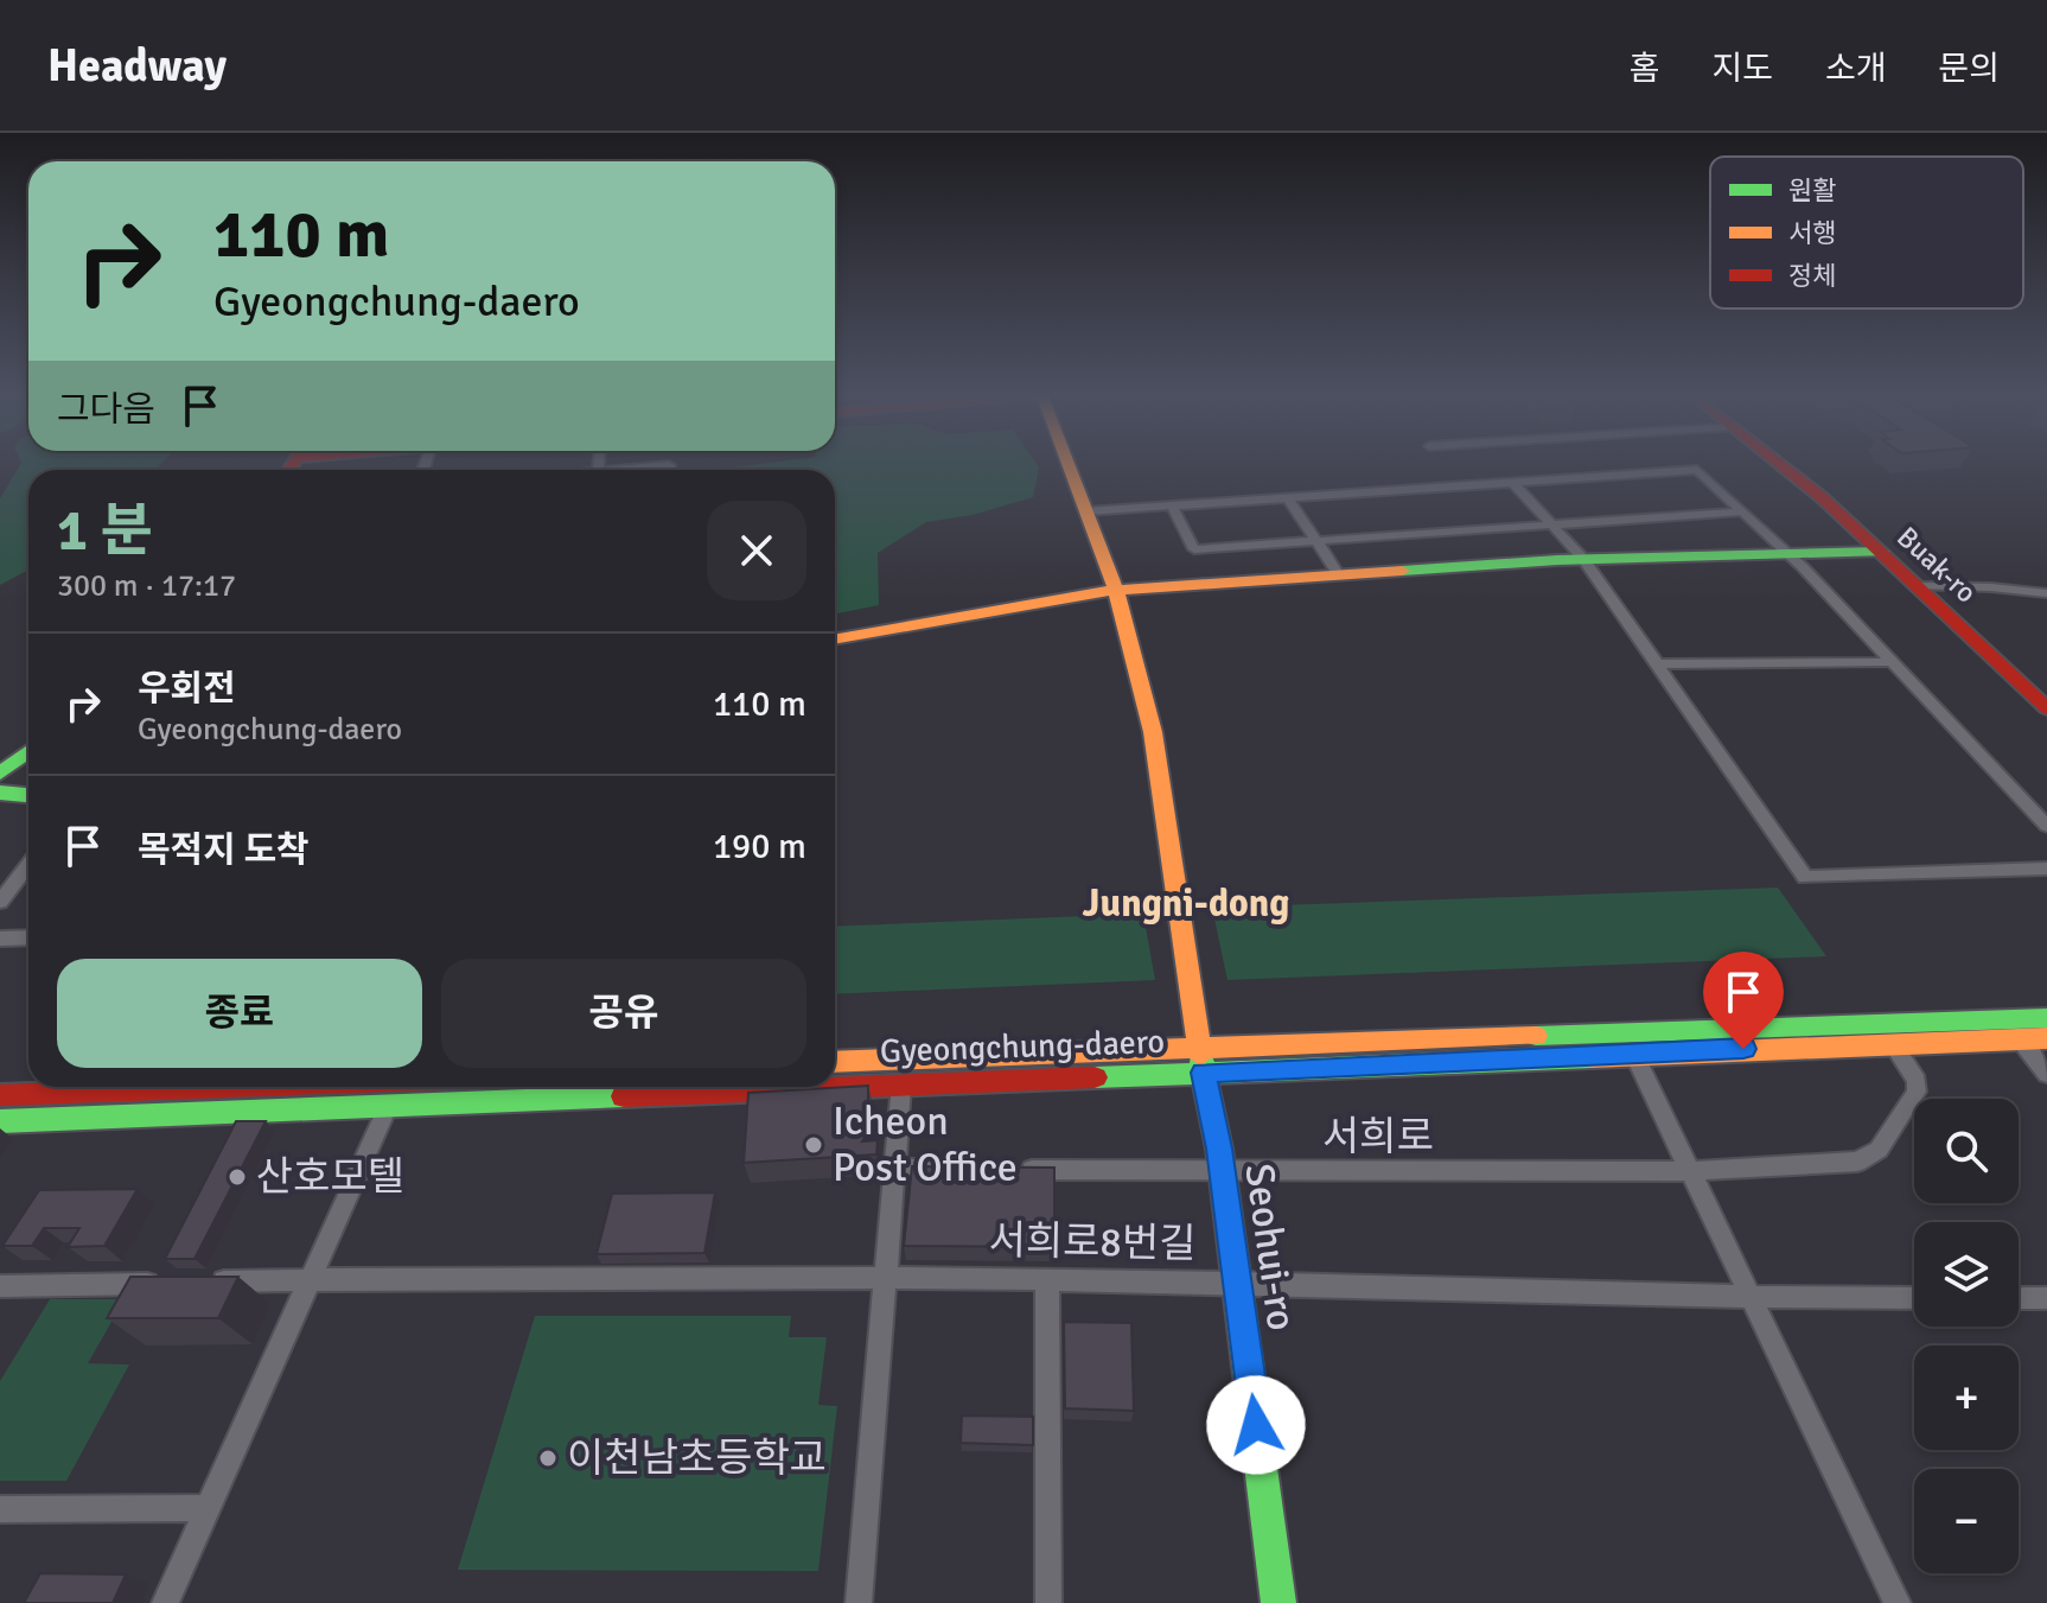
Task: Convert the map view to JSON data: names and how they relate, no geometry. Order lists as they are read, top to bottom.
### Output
{
  "streets": {
    "street": [
      "Buak-ro",
      "Gyeongchung-daero",
      "서희로",
      "서희로8번길",
      "Seohui-ro"
    ]
  },
  "crossings": [
    ["Gyeongchung-daero", "서희로"],
    ["Gyeongchung-daero", "Seohui-ro"],
    ["서희로", "Seohui-ro"],
    ["서희로8번길", "Seohui-ro"]
  ],
  "districts": ["Jungni-dong"],
  "places": ["Icheon Post Office", "산호모텔", "이천남초등학교"],
  "legend": ["원활", "서행", "정체"],
  "page": {
    "header": "Headway",
    "nav": [
      "홈",
      "지도",
      "소개",
      "문의"
    ],
    "turn": ["110 m", "Gyeongchung-daero"],
    "then": "그다음",
    "heading": ["1 분", "300 m · 17:17"],
    "list": [
      {
        "name": "우회전",
        "note": "Gyeongchung-daero",
        "value": "110 m"
      },
      {
        "name": "목적지 도착",
        "value": "190 m"
      }
    ],
    "buttons": ["종료", "공유"],
    "map_buttons": ["+", "−"]
  }
}
